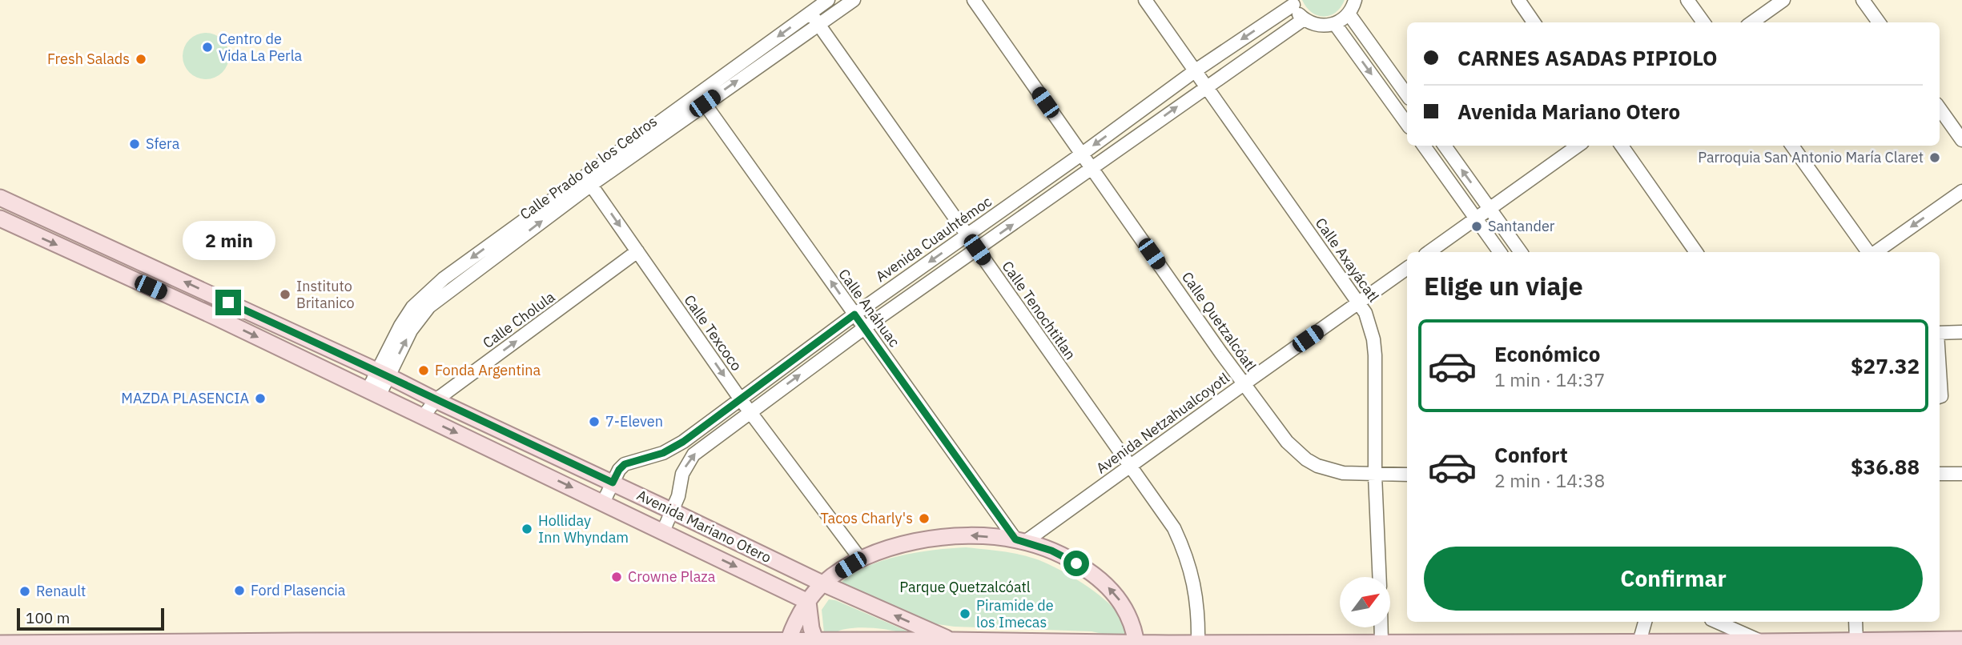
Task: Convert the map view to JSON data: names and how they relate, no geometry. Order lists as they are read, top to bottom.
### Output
{
  "streets": {
    "main road": ["Avenida Mariano Otero"],
    "street": [
      "Calle Prado de los Cedros",
      "Avenida Cuauhtémoc",
      "Calle Axayácatl",
      "Calle Anáhuac",
      "Calle Tenochtitlan",
      "Calle Cholula",
      "Calle Quetzalcóatl",
      "Calle Texcoco",
      "Avenida Netzahualcoyotl"
    ]
  },
  "crossings": [
    ["Calle Prado de los Cedros", "Calle Anáhuac"],
    ["Calle Prado de los Cedros", "Calle Tenochtitlan"],
    ["Calle Prado de los Cedros", "Calle Texcoco"],
    ["Calle Prado de los Cedros", "Avenida Mariano Otero"],
    ["Avenida Cuauhtémoc", "Calle Axayácatl"],
    ["Avenida Cuauhtémoc", "Calle Anáhuac"],
    ["Avenida Cuauhtémoc", "Calle Tenochtitlan"],
    ["Avenida Cuauhtémoc", "Calle Quetzalcóatl"],
    ["Avenida Cuauhtémoc", "Calle Texcoco"],
    ["Avenida Cuauhtémoc", "Avenida Mariano Otero"],
    ["Calle Axayácatl", "Calle Quetzalcóatl"],
    ["Calle Axayácatl", "Avenida Netzahualcoyotl"],
    ["Calle Anáhuac", "Avenida Netzahualcoyotl"],
    ["Calle Tenochtitlan", "Avenida Netzahualcoyotl"],
    ["Calle Cholula", "Calle Texcoco"],
    ["Calle Cholula", "Avenida Mariano Otero"],
    ["Calle Quetzalcóatl", "Avenida Netzahualcoyotl"]
  ],
  "one_way": ["Calle Anáhuac", "Calle Cholula", "Calle Texcoco"],
  "parks": ["Parque Quetzalcóatl"],
  "places": [
    "Centro de Vida La Perla",
    "Fresh Salads",
    "Sfera",
    "Parroquia San Antonio María Claret",
    "Santander",
    "Instituto Britanico",
    "Fonda Argentina",
    "MAZDA PLASENCIA",
    "7-Eleven",
    "Tacos Charly's",
    "Holliday Inn Whyndam",
    "Crowne Plaza",
    "Ford Plasencia",
    "Renault",
    "Piramide de los Imecas"
  ],
  "scale_bar": "100 m",
  "north": "top right",
  "page": {
    "banner": ["CARNES ASADAS PIPIOLO", "Avenida Mariano Otero"],
    "bubble": "2 min",
    "heading": "Elige un viaje",
    "list": [
      {
        "name": "Económico",
        "note": "1 min · 14:37",
        "value": "$27.32"
      },
      {
        "name": "Confort",
        "note": "2 min · 14:38",
        "value": "$36.88"
      }
    ],
    "buttons": "Confirmar",
    "scale": "100 m"
  }
}
